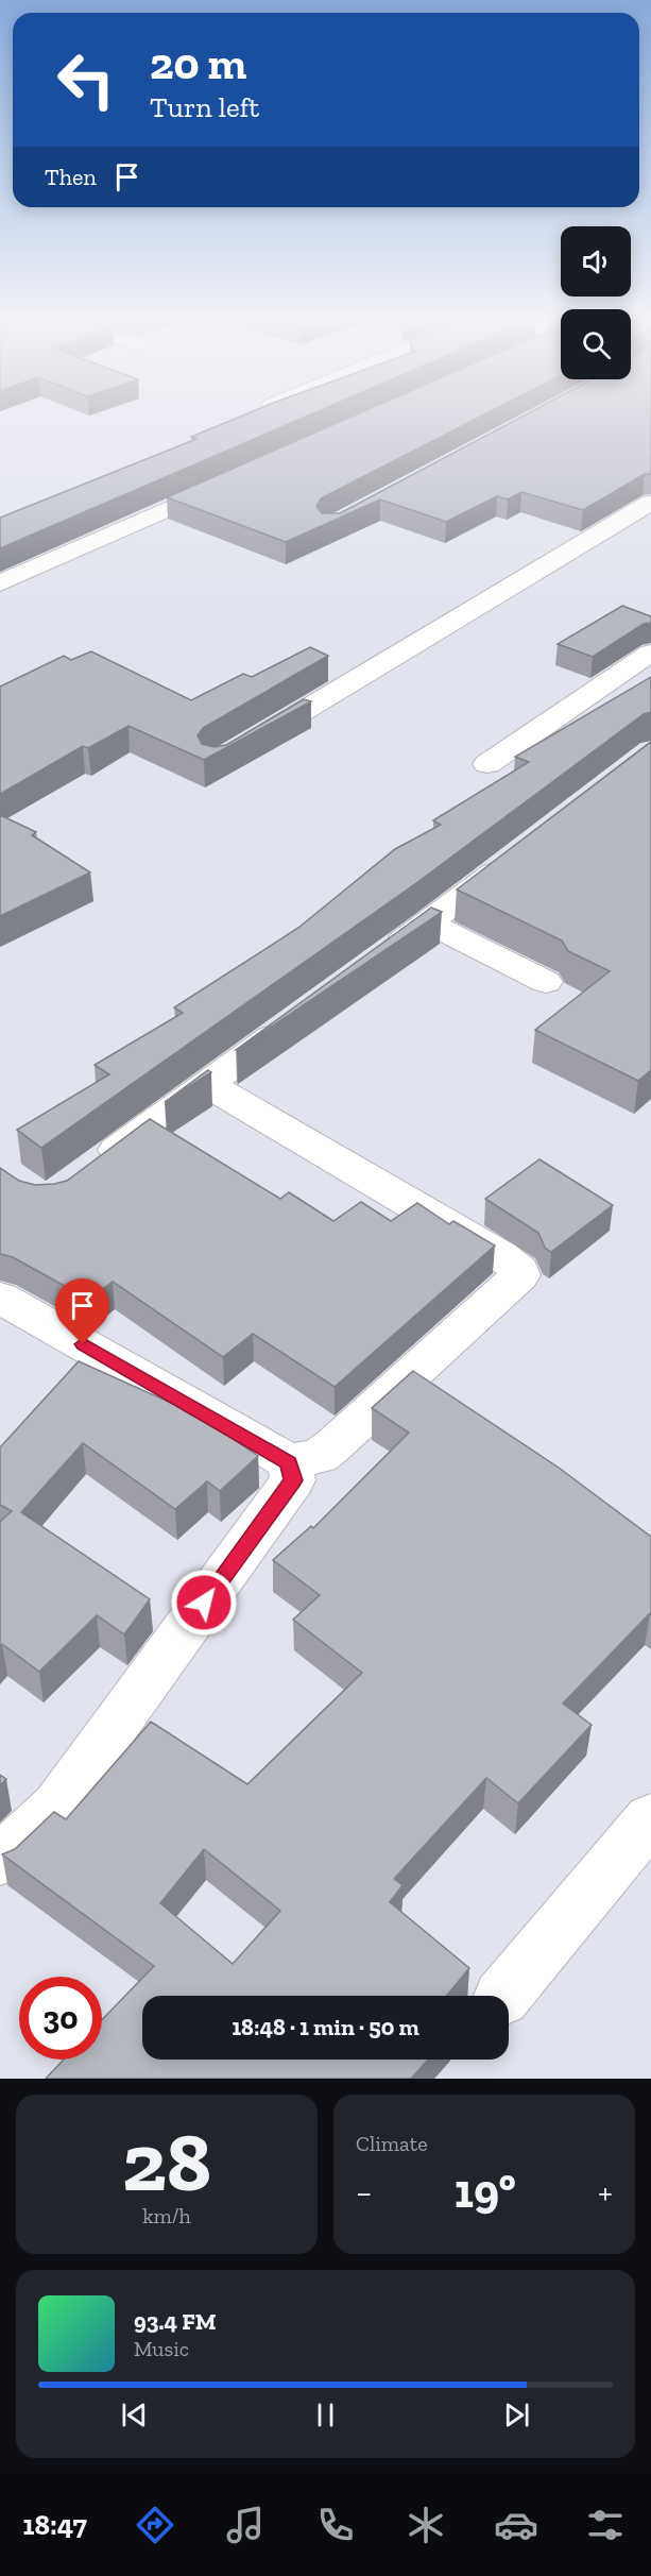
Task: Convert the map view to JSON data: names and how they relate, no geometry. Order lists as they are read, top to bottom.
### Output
{
  "page": {
    "turn": ["20 m", "Turn left"],
    "then": "Then",
    "limit": "30",
    "trip": "18:48 · 1 min · 50 m",
    "tile": [
      ["28", "km/h"],
      "Climate"
    ],
    "heat": ["−", "19°", "+"],
    "song": ["93.4 FM", "Music"],
    "tabs": "18:47"
  }
}
